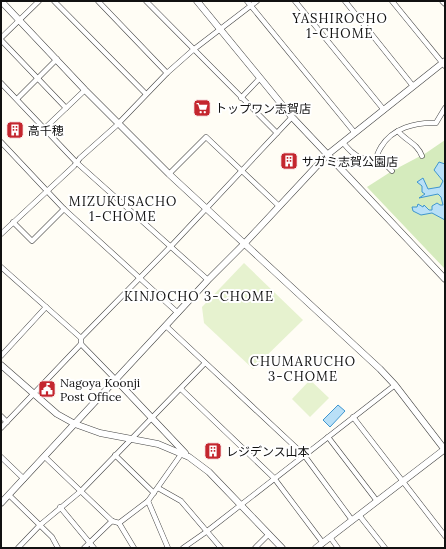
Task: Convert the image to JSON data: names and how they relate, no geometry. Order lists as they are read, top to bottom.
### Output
{
  "districts": [
    "YASHIROCHO 1-CHOME",
    "MIZUKUSACHO 1-CHOME",
    "KINJOCHO 3-CHOME",
    "CHUMARUCHO 3-CHOME"
  ],
  "places": {
    "supermarket": ["トップワン志賀店"],
    "building": ["高千穂", "サガミ志賀公園店", "レジデンス山本"],
    "public building": ["Nagoya Koonji Post Office"]
  }
}
